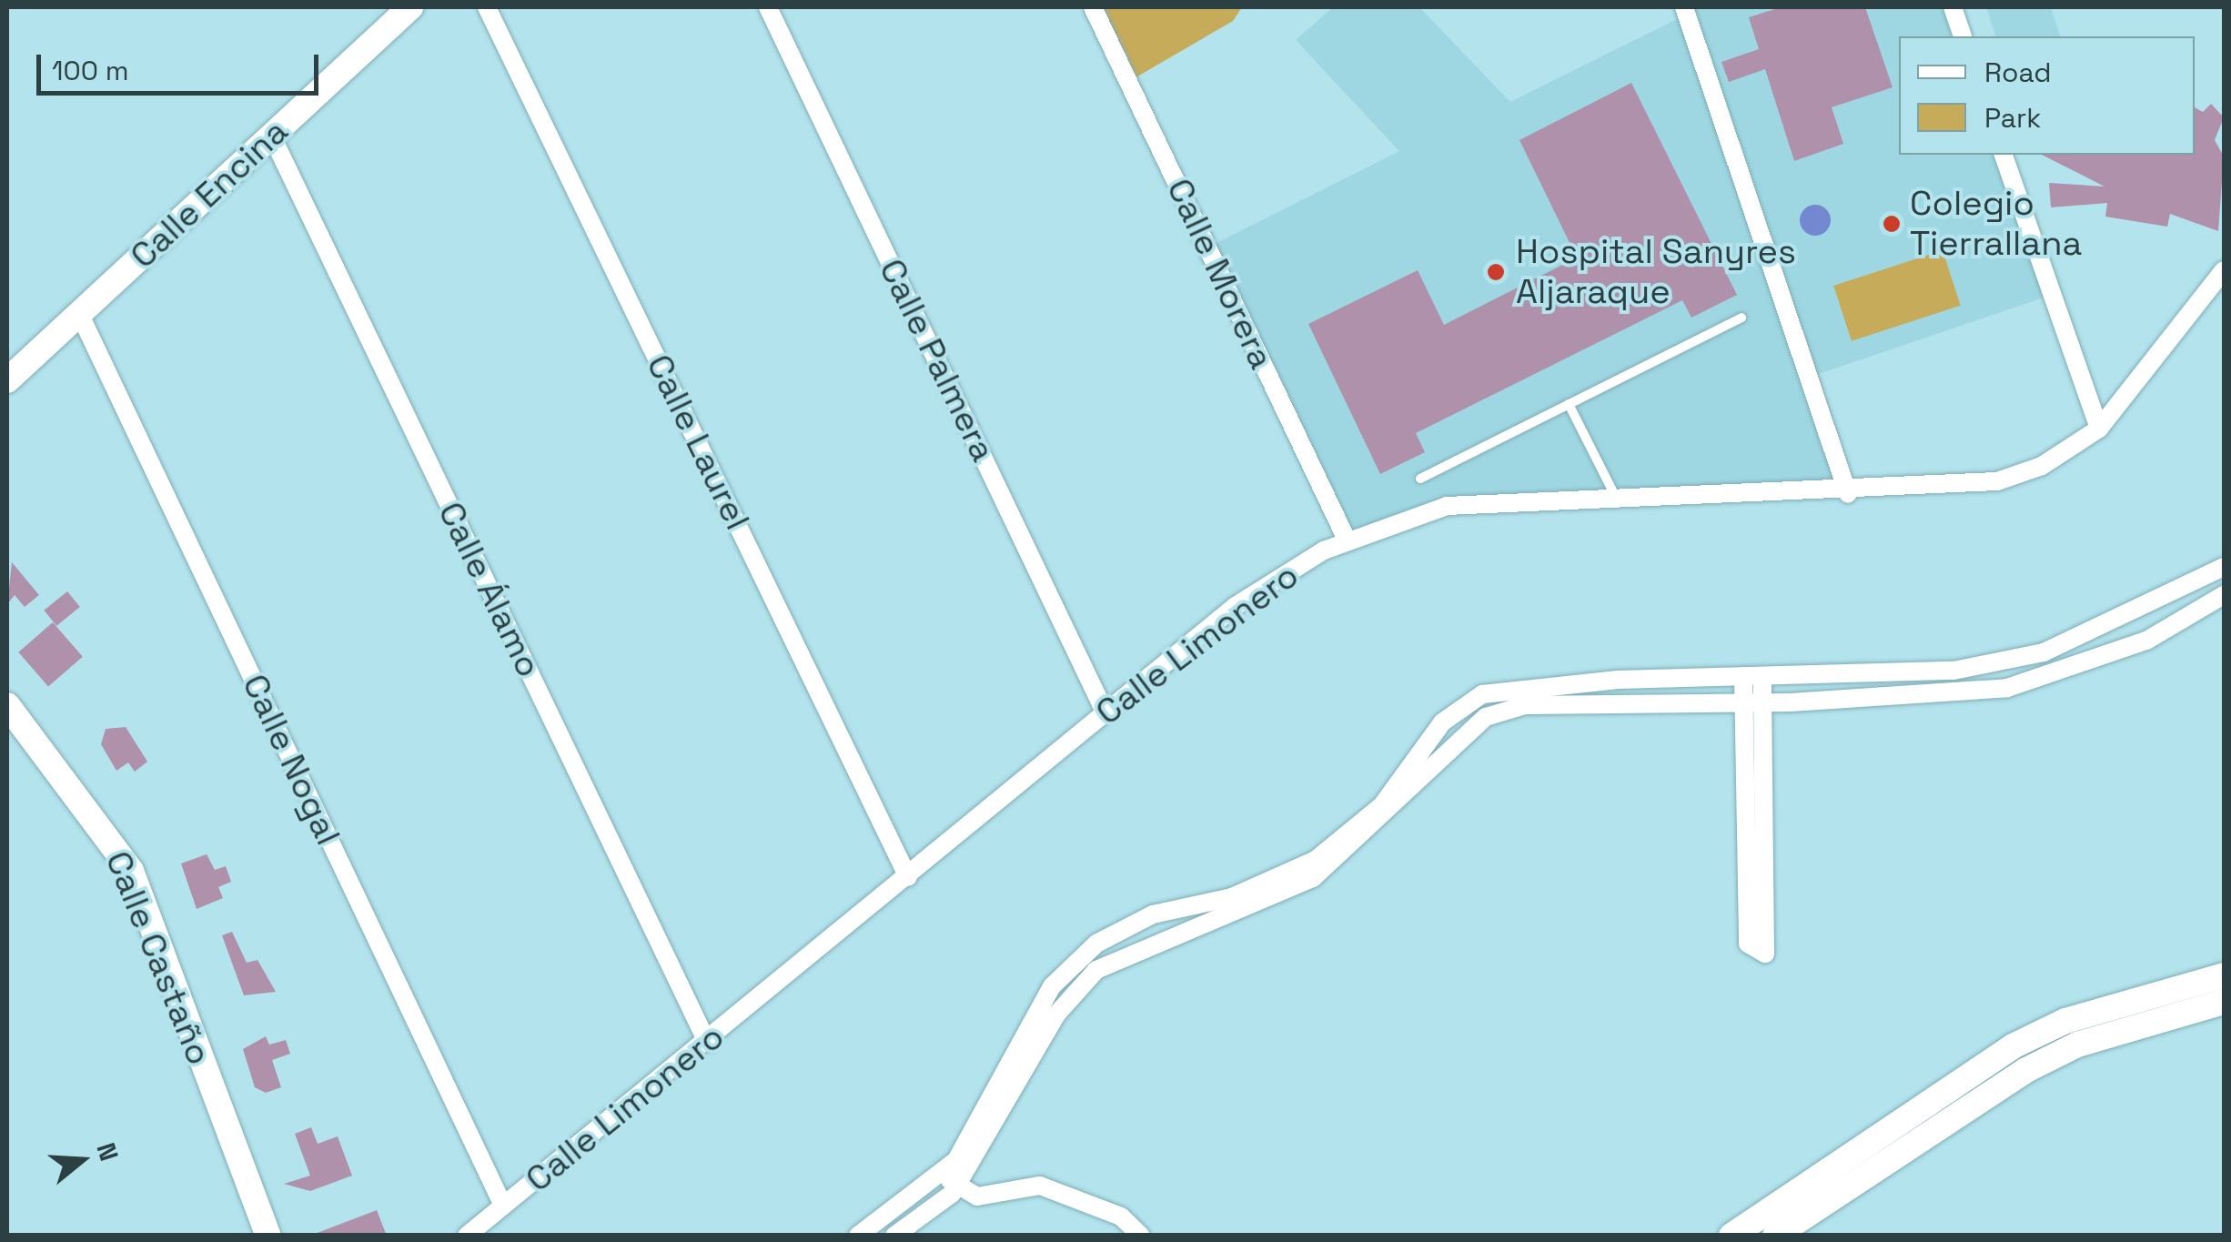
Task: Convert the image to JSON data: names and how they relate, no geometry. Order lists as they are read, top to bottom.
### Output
{
  "streets": {
    "street": [
      "Calle Encina",
      "Calle Morera",
      "Calle Palmera",
      "Calle Laurel",
      "Calle Álamo",
      "Calle Limonero",
      "Calle Nogal",
      "Calle Castaño"
    ]
  },
  "crossings": [
    ["Calle Encina", "Calle Álamo"],
    ["Calle Encina", "Calle Nogal"],
    ["Calle Morera", "Calle Limonero"],
    ["Calle Palmera", "Calle Limonero"],
    ["Calle Laurel", "Calle Limonero"],
    ["Calle Álamo", "Calle Limonero"],
    ["Calle Limonero", "Calle Nogal"]
  ],
  "places": ["Colegio Tierrallana", "Hospital Sanyres Aljaraque"],
  "legend": ["Road", "Park"],
  "scale_bar": "100 m",
  "north": "right"
}
